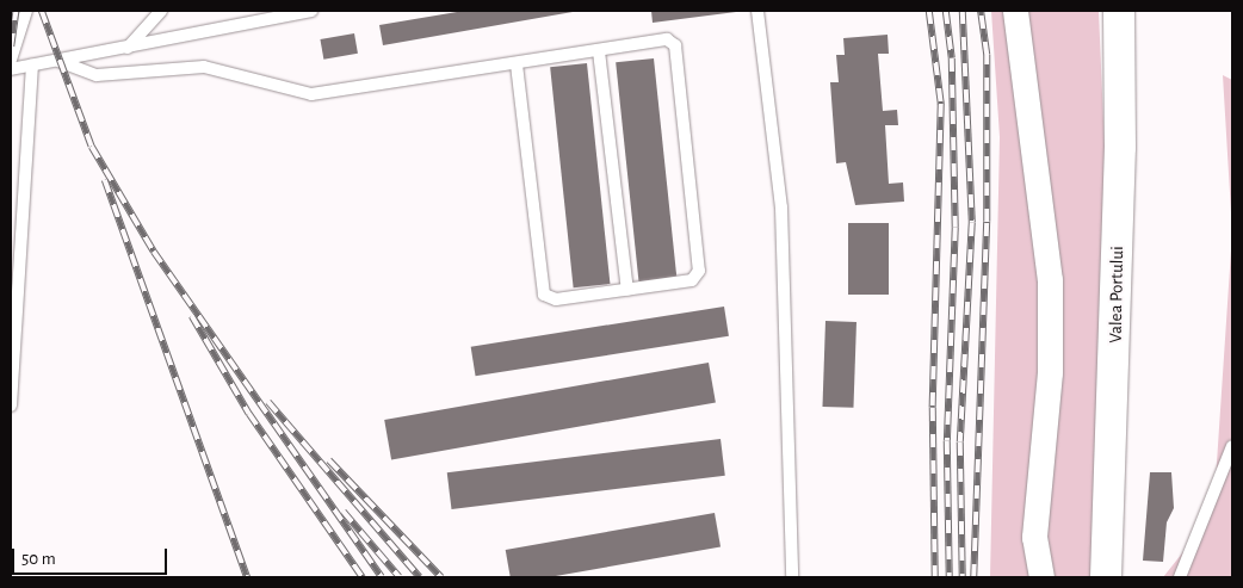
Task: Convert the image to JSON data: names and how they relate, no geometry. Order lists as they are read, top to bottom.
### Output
{
  "streets": {
    "street": ["Valea Portului"]
  },
  "scale_bar": "50 m"
}
